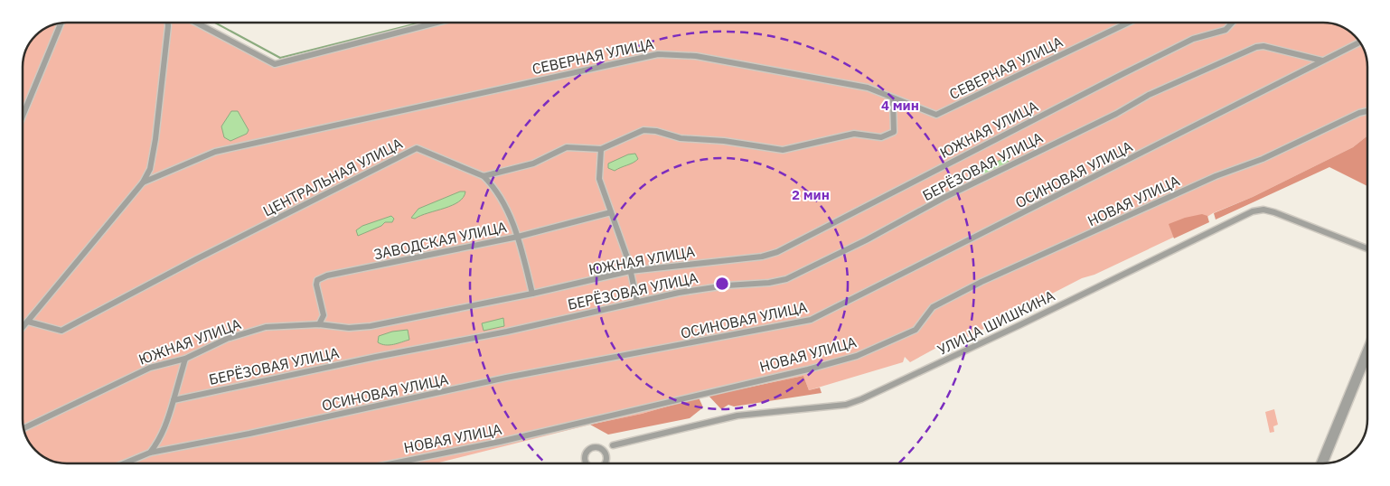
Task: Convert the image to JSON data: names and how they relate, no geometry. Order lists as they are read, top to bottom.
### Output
{
  "streets": {
    "street": [
      "СЕВЕРНАЯ УЛИЦА",
      "ЮЖНАЯ УЛИЦА",
      "БЕРЁЗОВАЯ УЛИЦА",
      "ОСИНОВАЯ УЛИЦА",
      "ЦЕНТРАЛЬНАЯ УЛИЦА",
      "НОВАЯ УЛИЦА",
      "ЗАВОДСКАЯ УЛИЦА",
      "УЛИЦА ШИШКИНА"
    ]
  },
  "crossings": [
    ["ЮЖНАЯ УЛИЦА", "ЗАВОДСКАЯ УЛИЦА"],
    ["БЕРЁЗОВАЯ УЛИЦА", "ОСИНОВАЯ УЛИЦА"]
  ],
  "rings": ["4 мин", "2 мин"]
}
